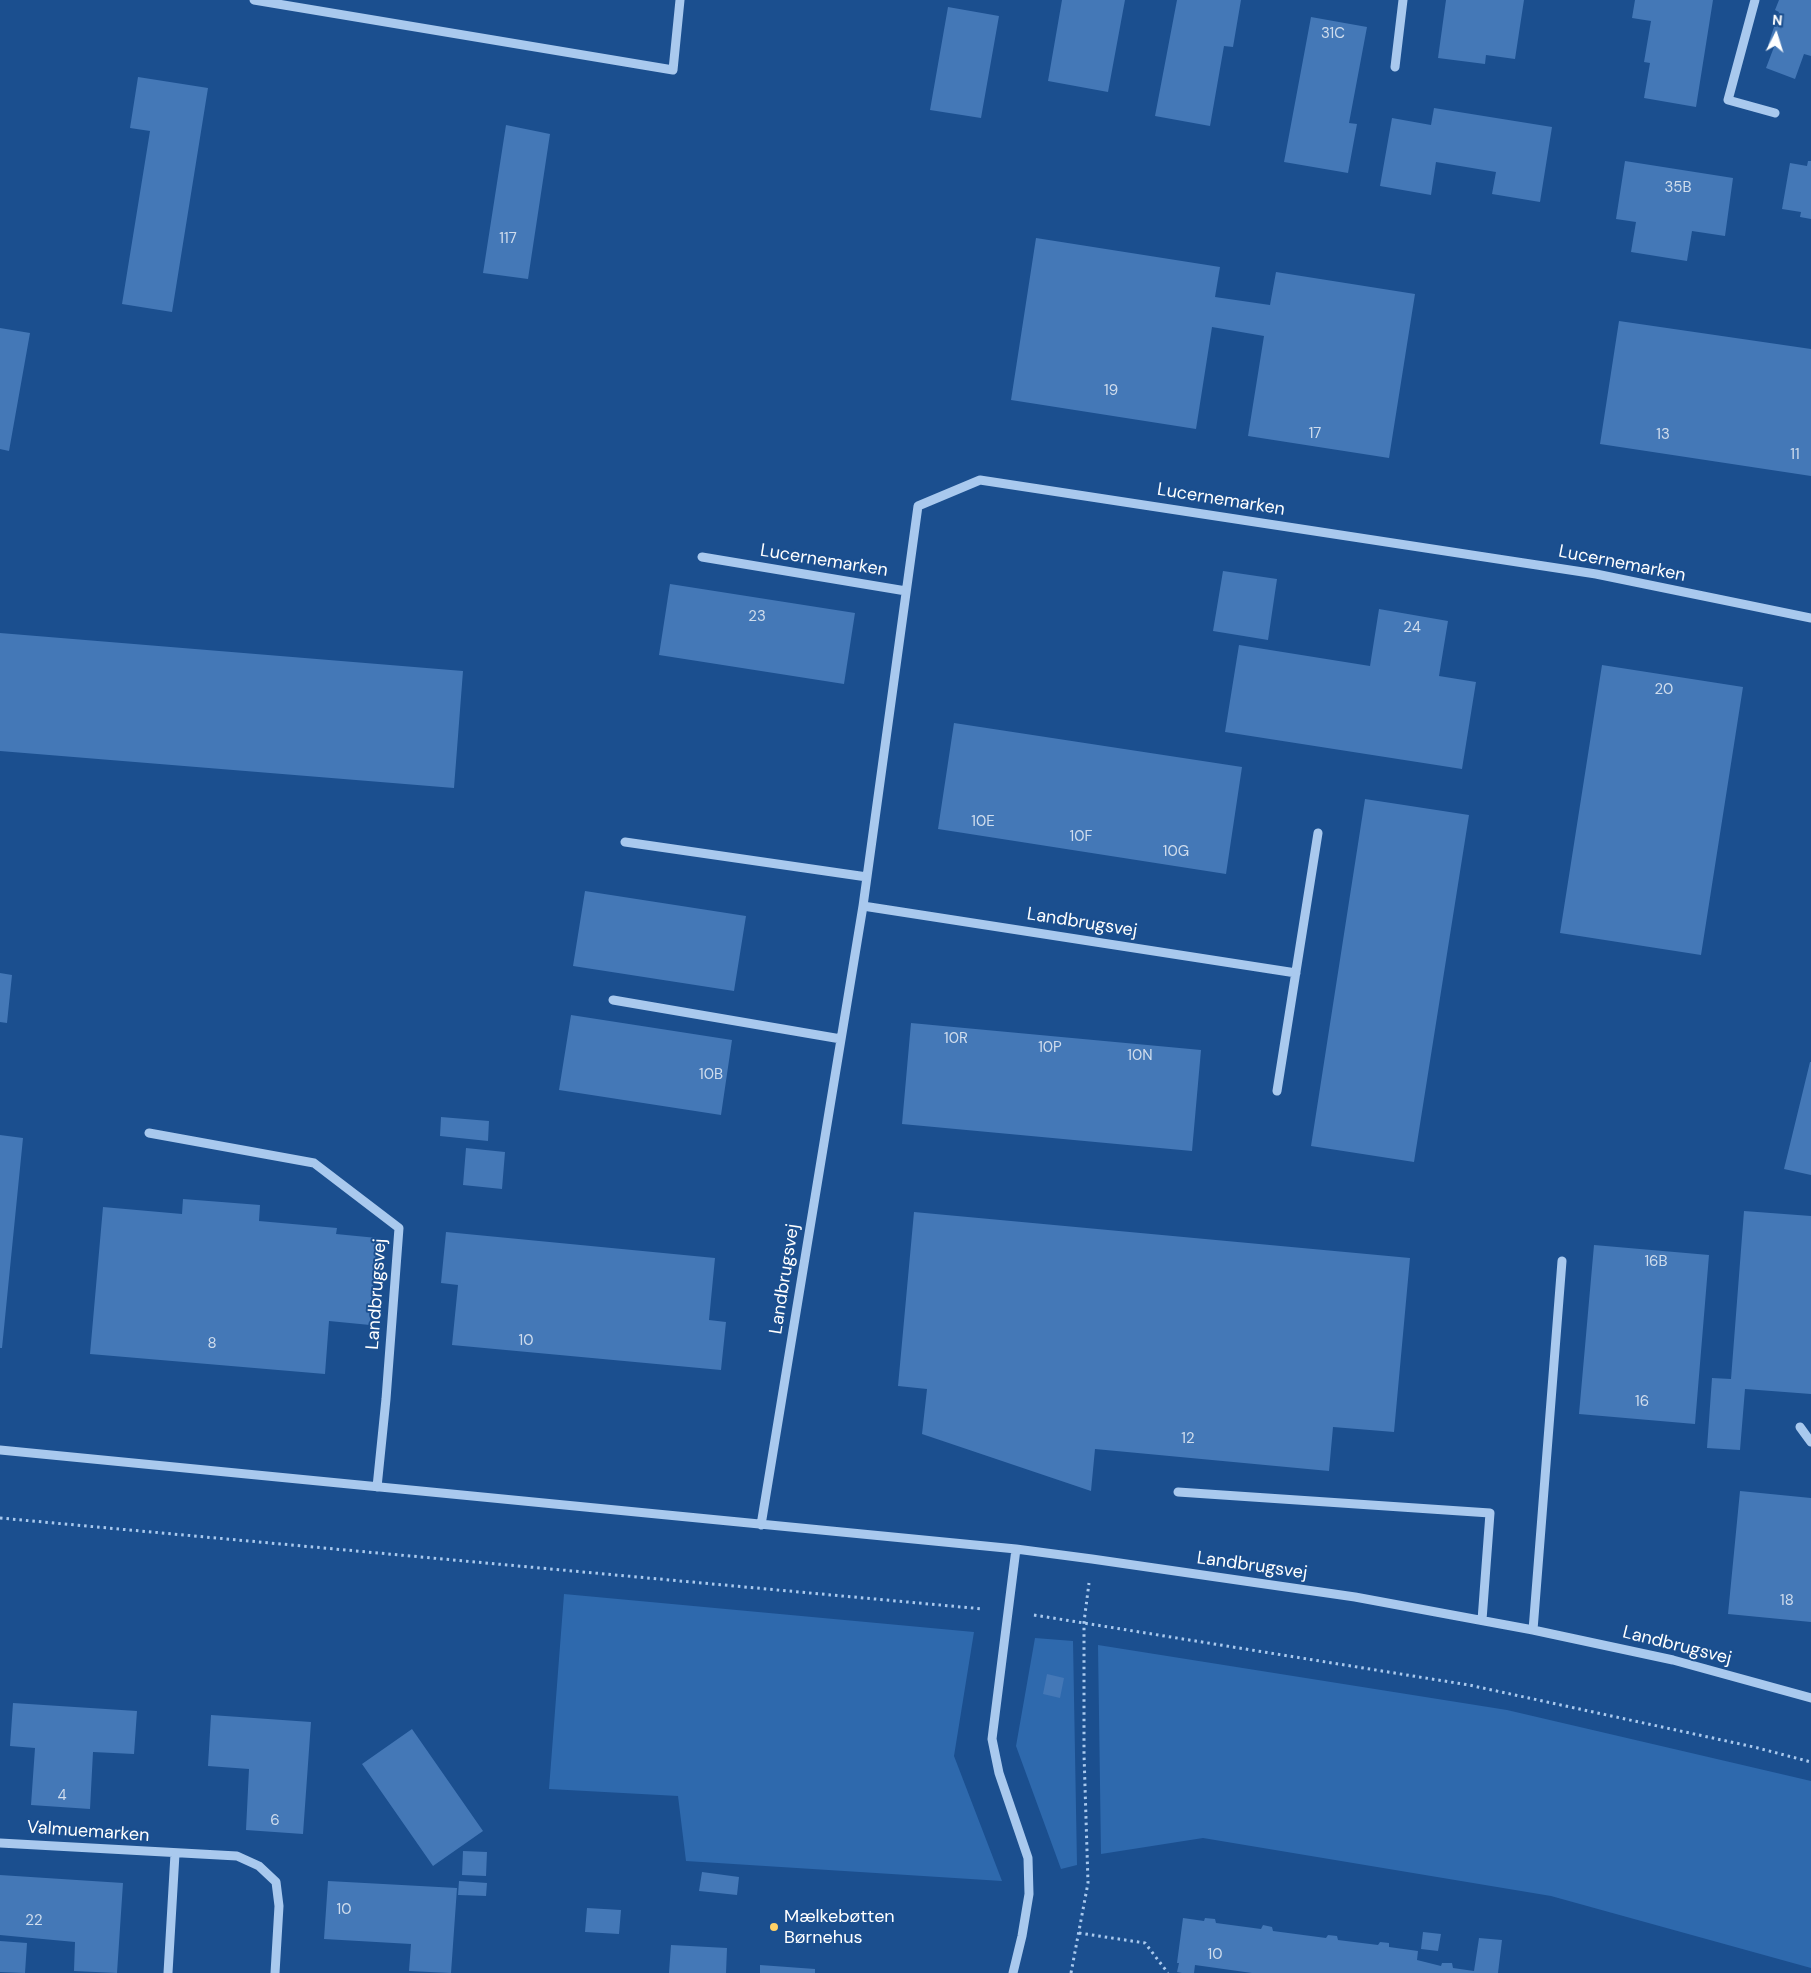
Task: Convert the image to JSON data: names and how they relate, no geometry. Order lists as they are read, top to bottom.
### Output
{
  "streets": {
    "street": ["Lucernemarken", "Landbrugsvej", "Valmuemarken"]
  },
  "crossings": [
    ["Lucernemarken", "Landbrugsvej"]
  ],
  "places": ["Mælkebøtten Børnehus"],
  "house_numbers": [
    "31C",
    "35B",
    "117",
    "19",
    "17",
    "13",
    "11",
    "23",
    "24",
    "20",
    "10E",
    "10F",
    "10G",
    "10R",
    "10P",
    "10N",
    "10B",
    "16B",
    "10",
    "8",
    "16",
    "12",
    "18",
    "4",
    "6",
    "10",
    "22",
    "10"
  ],
  "north": "top"
}
